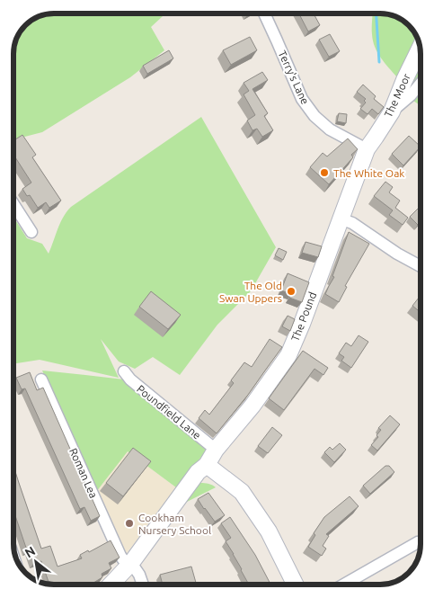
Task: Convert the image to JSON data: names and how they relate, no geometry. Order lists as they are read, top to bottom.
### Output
{
  "streets": {
    "main road": ["The Moor", "The Pound"],
    "street": ["Terry's Lane", "Poundfield Lane", "Roman Lea"]
  },
  "crossings": [
    ["Terry's Lane", "The Moor"],
    ["Terry's Lane", "The Pound"],
    ["The Moor", "The Pound"],
    ["The Pound", "Poundfield Lane"],
    ["The Pound", "Roman Lea"]
  ],
  "places": ["The White Oak", "The Old Swan Uppers", "Cookham Nursery School"],
  "north": "top left"
}
